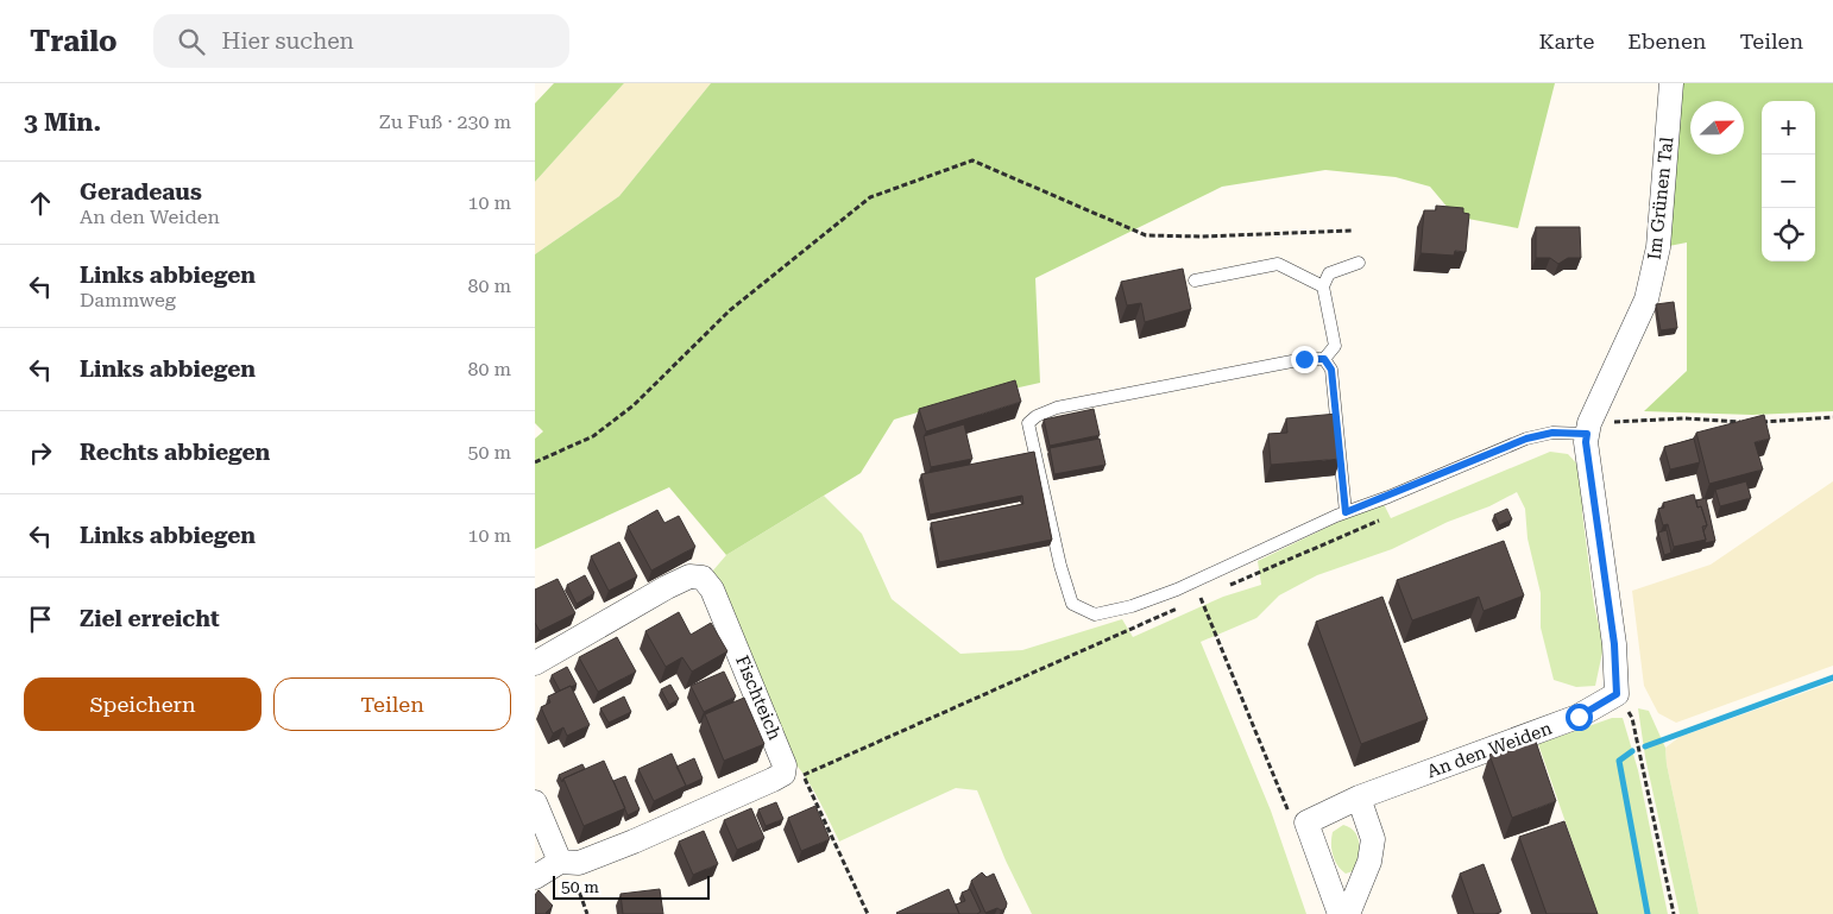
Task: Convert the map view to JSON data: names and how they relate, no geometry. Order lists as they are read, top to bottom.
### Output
{
  "streets": {
    "street": ["Im Grünen Tal", "Fischteich", "An den Weiden"]
  },
  "scale_bar": "50 m",
  "north": "right",
  "page": {
    "header": "Trailo",
    "search": "Hier suchen",
    "nav": ["Karte", "Ebenen", "Teilen"],
    "heading": ["3 Min.", "Zu Fuß · 230 m"],
    "map_buttons": ["+", "−"],
    "list": [
      ["Geradeaus", "An den Weiden", "10 m"],
      ["Links abbiegen", "Dammweg", "80 m"],
      ["Links abbiegen", "80 m"],
      ["Rechts abbiegen", "50 m"],
      ["Links abbiegen", "10 m"],
      "Ziel erreicht"
    ],
    "buttons": ["Speichern", "Teilen"],
    "scale": "50 m"
  }
}
